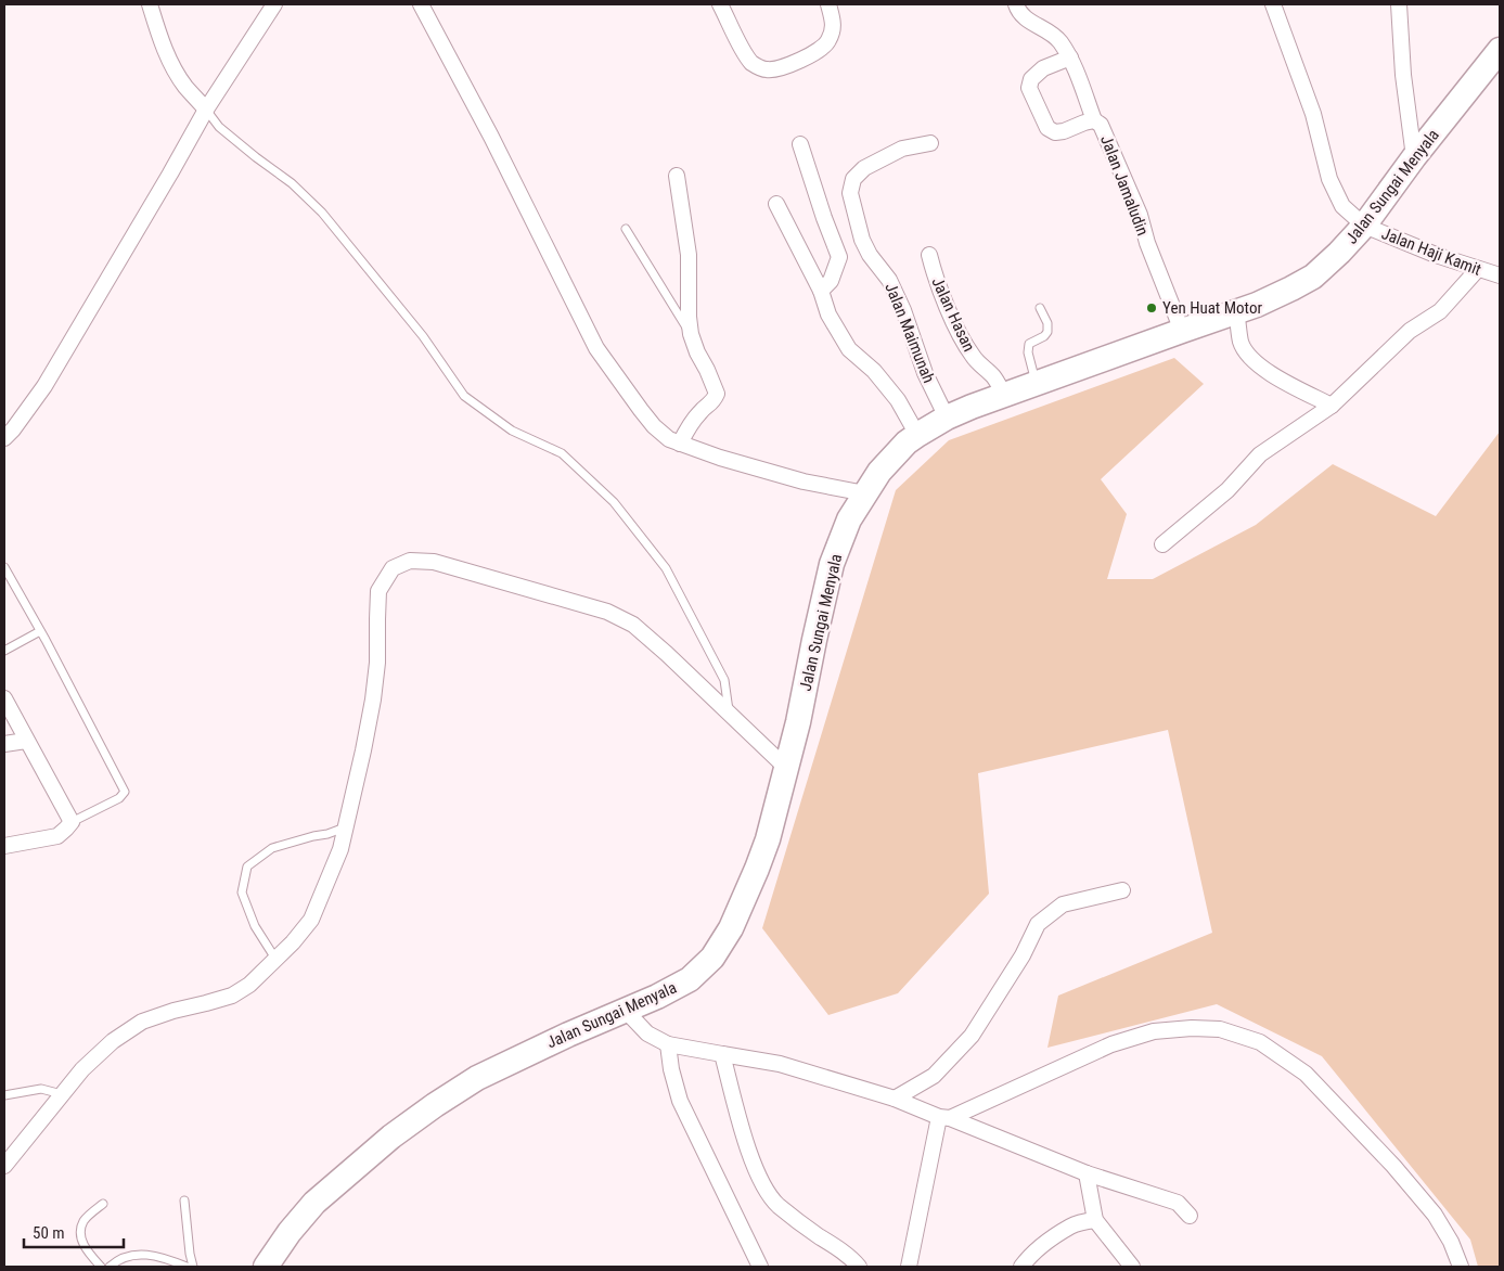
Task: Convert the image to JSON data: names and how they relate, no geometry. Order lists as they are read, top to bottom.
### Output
{
  "streets": {
    "main road": ["Jalan Sungai Menyala"],
    "street": [
      "Jalan Jamaludin",
      "Jalan Haji Kamit",
      "Jalan Hasan",
      "Jalan Maimunah"
    ]
  },
  "crossings": [
    ["Jalan Jamaludin", "Jalan Sungai Menyala"],
    ["Jalan Sungai Menyala", "Jalan Haji Kamit"],
    ["Jalan Sungai Menyala", "Jalan Hasan"],
    ["Jalan Sungai Menyala", "Jalan Maimunah"]
  ],
  "places": ["Yen Huat Motor"],
  "scale_bar": "50 m"
}
